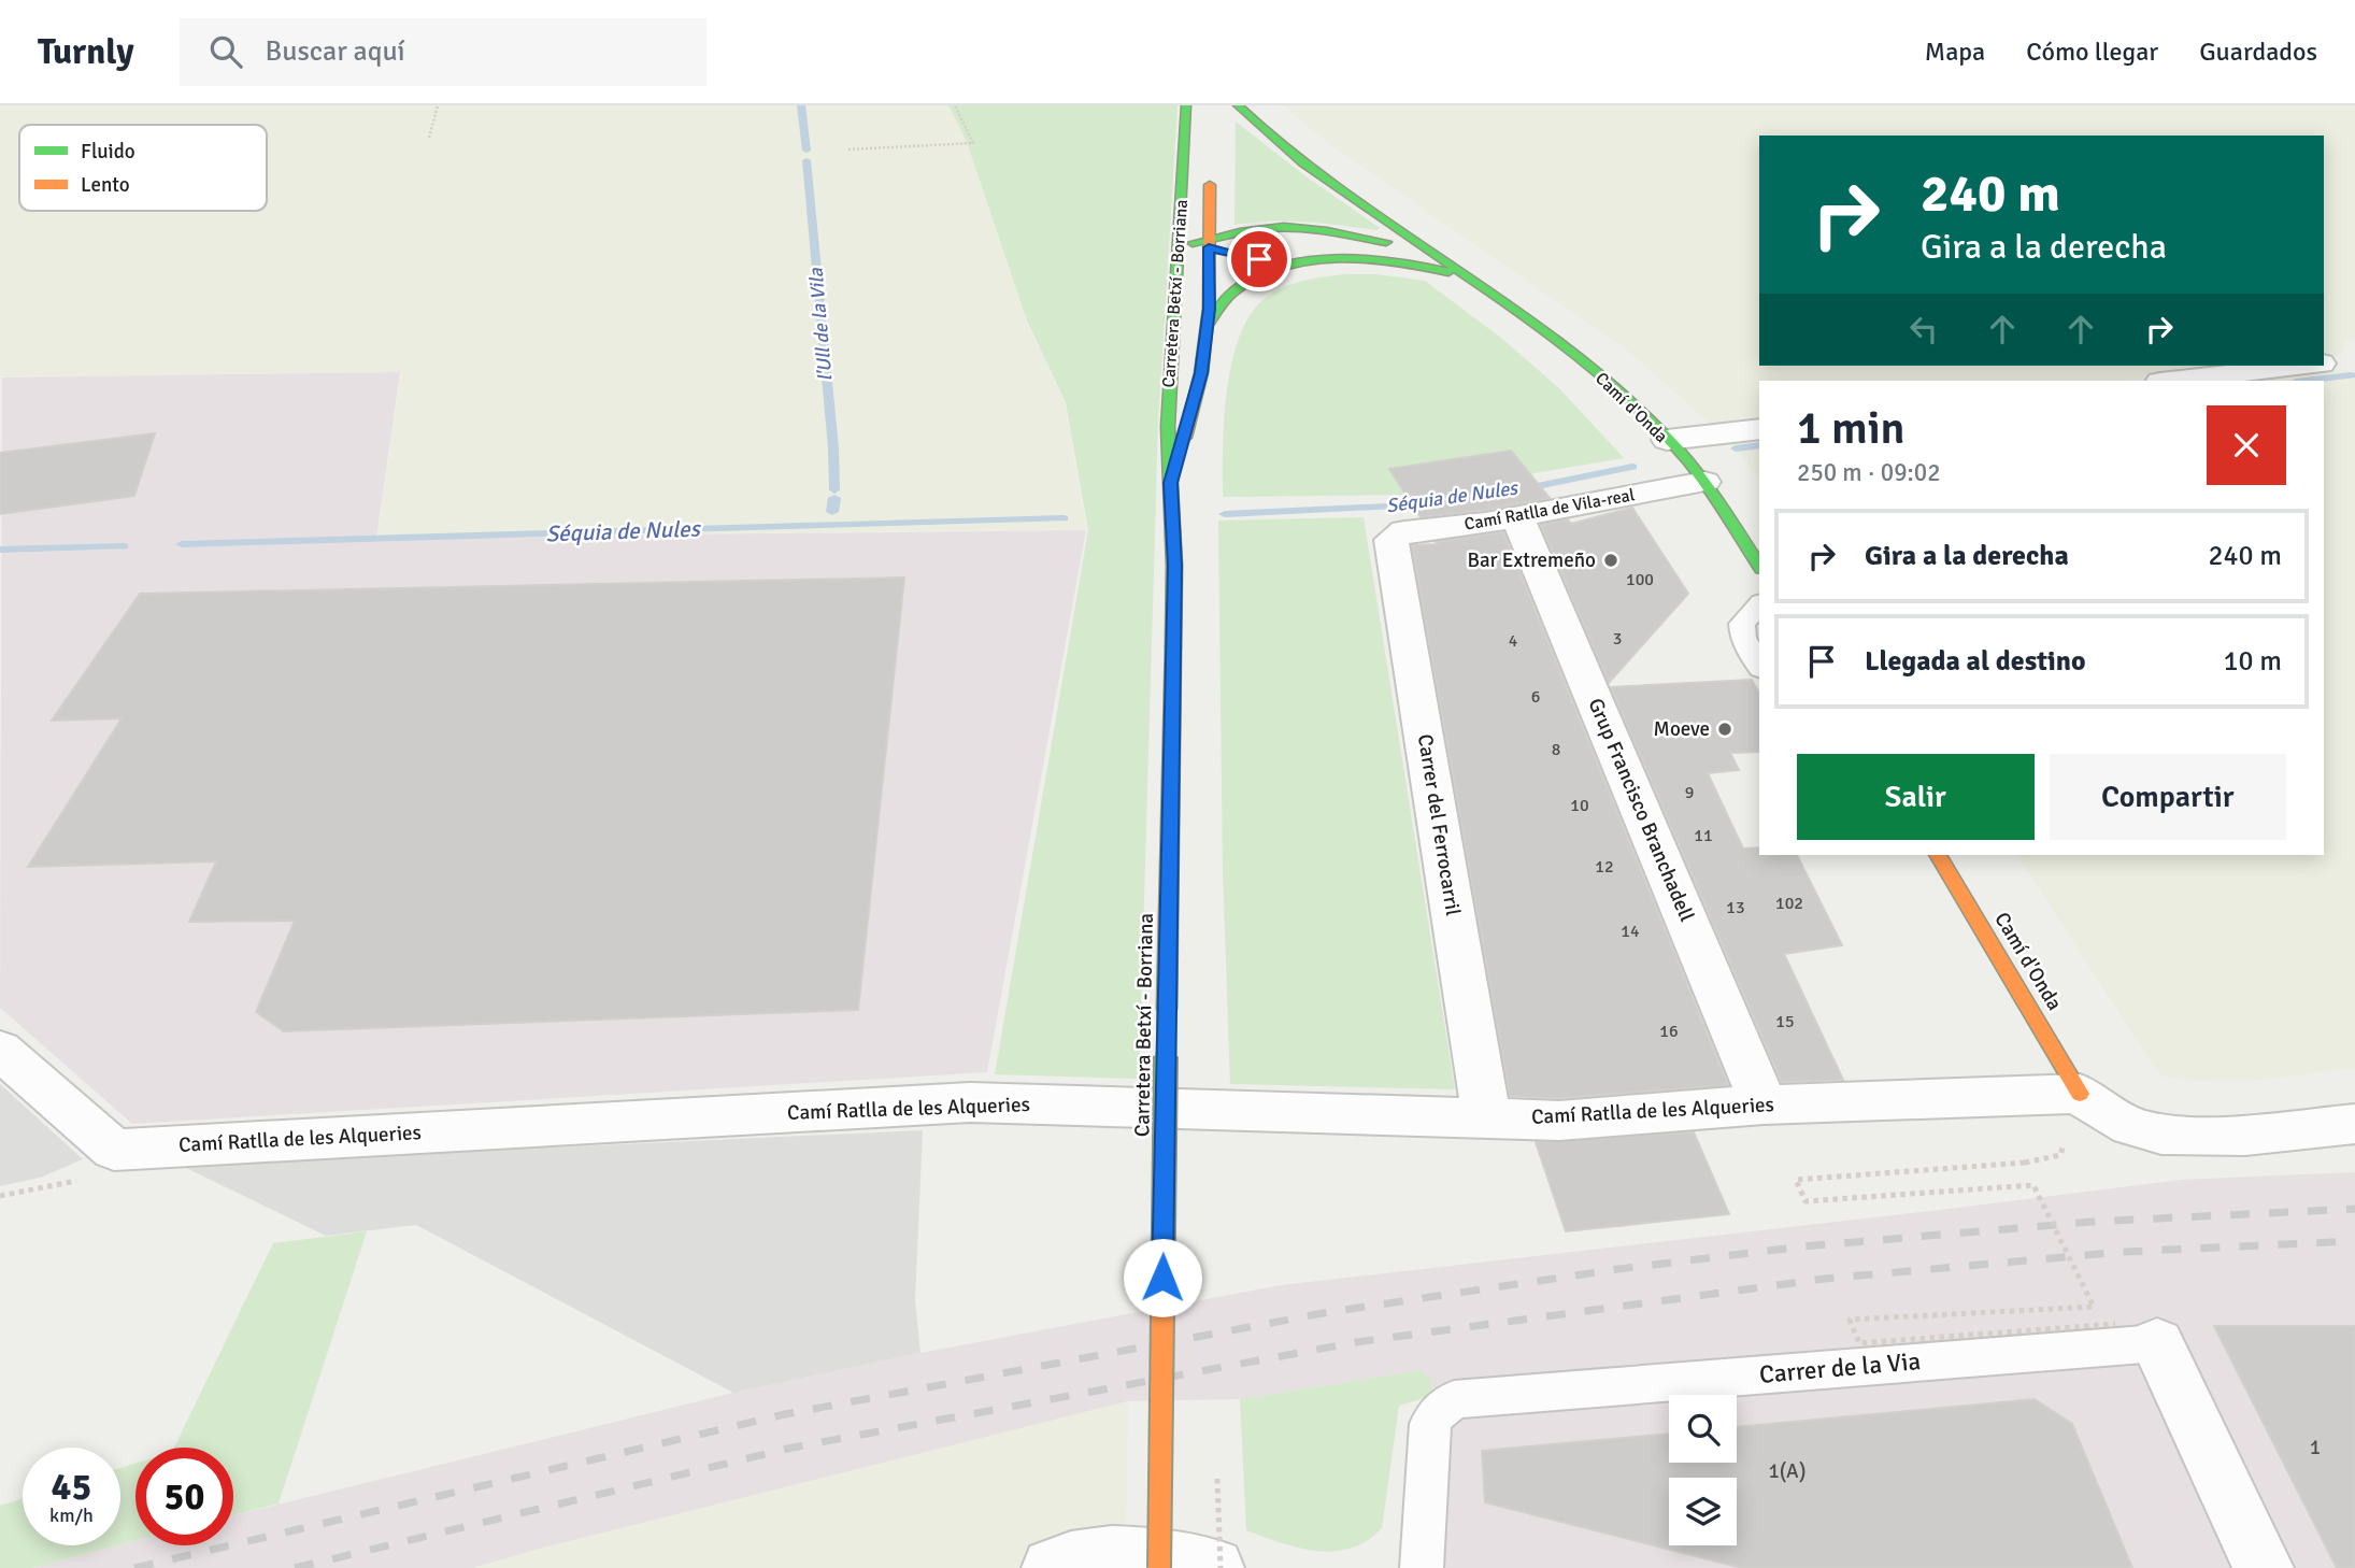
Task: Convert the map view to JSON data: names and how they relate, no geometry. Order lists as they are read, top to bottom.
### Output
{
  "streets": {
    "street": [
      "Carretera Betxí - Borriana",
      "Camí d'Onda",
      "Camí Ratlla de Vila-real",
      "Grup Francisco Branchadell",
      "Carrer del Ferrocarril",
      "Camí Ratlla de les Alqueries"
    ],
    "lane": ["Carrer de la Via"]
  },
  "crossings": [
    ["Camí d'Onda", "Camí Ratlla de Vila-real"],
    ["Camí d'Onda", "Camí Ratlla de les Alqueries"],
    ["Camí Ratlla de Vila-real", "Grup Francisco Branchadell"],
    ["Camí Ratlla de Vila-real", "Carrer del Ferrocarril"],
    ["Grup Francisco Branchadell", "Camí Ratlla de les Alqueries"],
    ["Carrer del Ferrocarril", "Camí Ratlla de les Alqueries"]
  ],
  "water": ["l'Ull de la Vila", "Séquia de Nules"],
  "places": ["Bar Extremeño", "Moeve"],
  "house_numbers": [
    "100",
    "3",
    "4",
    "6",
    "8",
    "9",
    "10",
    "11",
    "12",
    "102",
    "13",
    "14",
    "15",
    "16",
    "1",
    "1(A)"
  ],
  "legend": ["Fluido", "Lento"],
  "page": {
    "header": "Turnly",
    "search": "Buscar aquí",
    "nav": ["Mapa", "Cómo llegar", "Guardados"],
    "turn": ["240 m", "Gira a la derecha"],
    "heading": ["1 min", "250 m · 09:02"],
    "list": [
      {
        "name": "Gira a la derecha",
        "value": "240 m"
      },
      {
        "name": "Llegada al destino",
        "value": "10 m"
      }
    ],
    "buttons": ["Salir", "Compartir"],
    "speed": "45 km/h",
    "limit": "50"
  }
}
